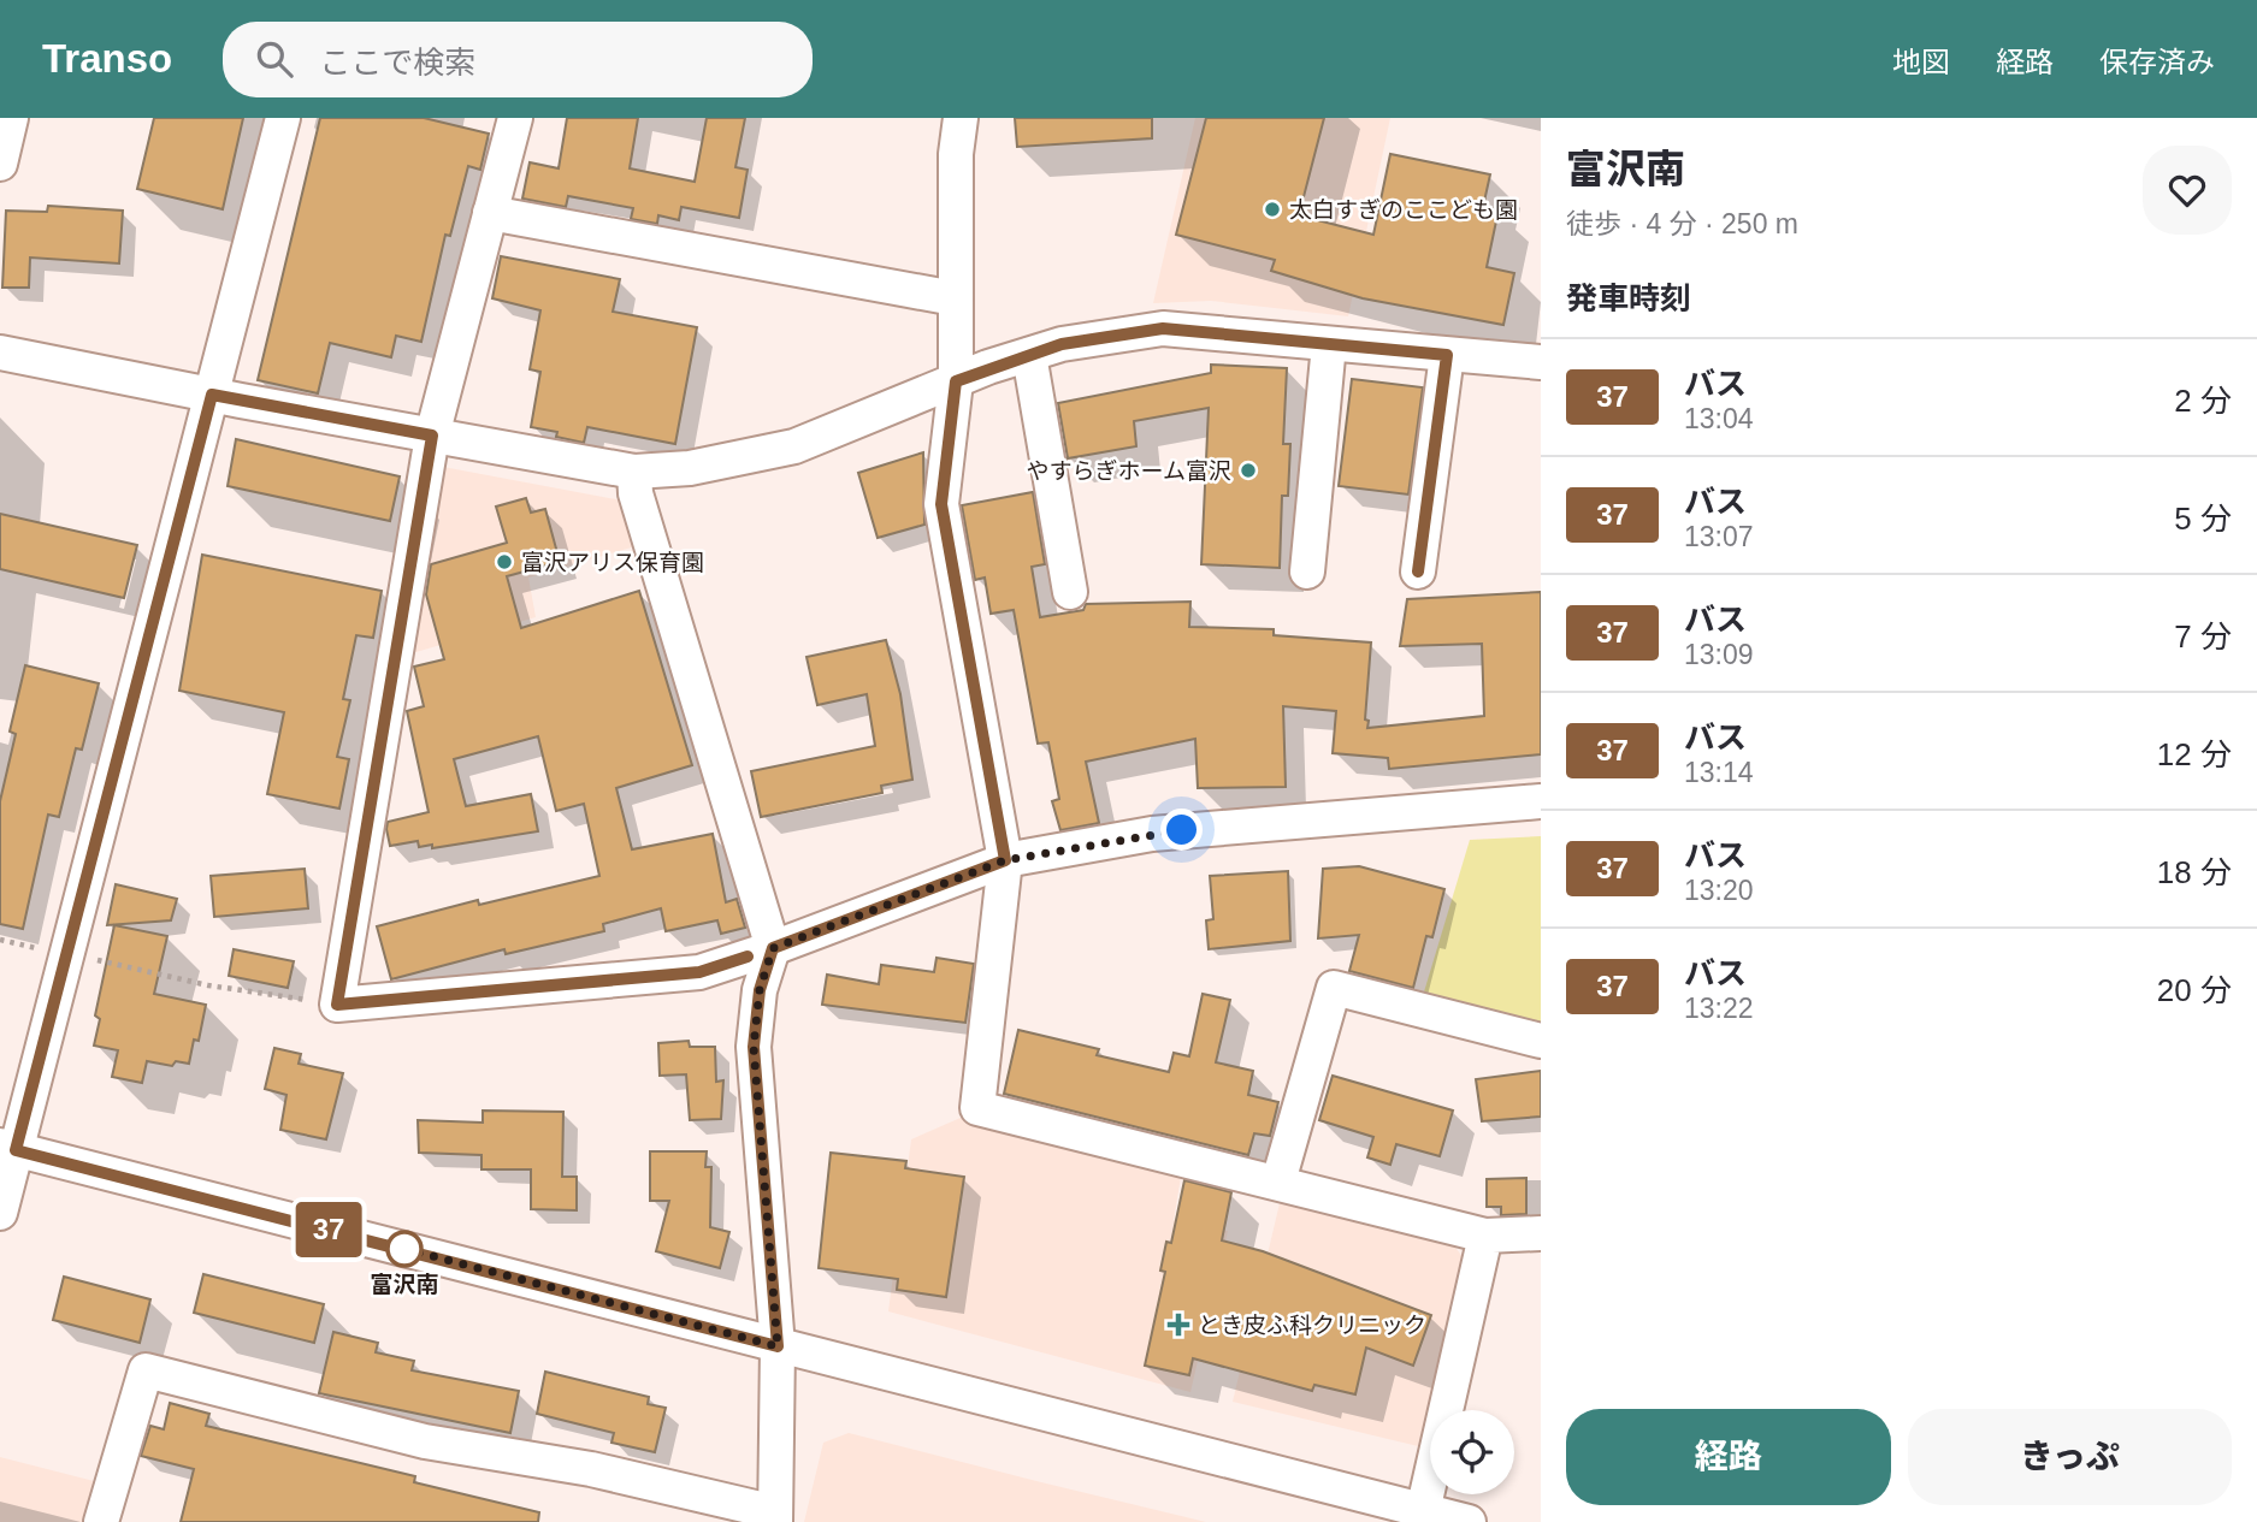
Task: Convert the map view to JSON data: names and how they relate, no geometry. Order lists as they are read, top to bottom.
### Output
{
  "places": {
    "other": [
      "太白すぎのここども園",
      "やすらぎホーム富沢",
      "富沢アリス保育園",
      "富沢南"
    ],
    "health": ["とき皮ふ科クリニック"]
  },
  "lines": ["bus line 37"],
  "page": {
    "header": "Transo",
    "search": "ここで検索",
    "nav": ["地図", "経路", "保存済み"],
    "on_map": "37",
    "heading": [
      ["富沢南", "徒歩 · 4 分 · 250 m"],
      "発車時刻"
    ],
    "list": [
      {
        "mark": "37",
        "name": "バス",
        "note": "13:04",
        "value": "2 分"
      },
      {
        "mark": "37",
        "name": "バス",
        "note": "13:07",
        "value": "5 分"
      },
      {
        "mark": "37",
        "name": "バス",
        "note": "13:09",
        "value": "7 分"
      },
      {
        "mark": "37",
        "name": "バス",
        "note": "13:14",
        "value": "12 分"
      },
      {
        "mark": "37",
        "name": "バス",
        "note": "13:20",
        "value": "18 分"
      },
      {
        "mark": "37",
        "name": "バス",
        "note": "13:22",
        "value": "20 分"
      }
    ],
    "buttons": ["経路", "きっぷ"]
  }
}
